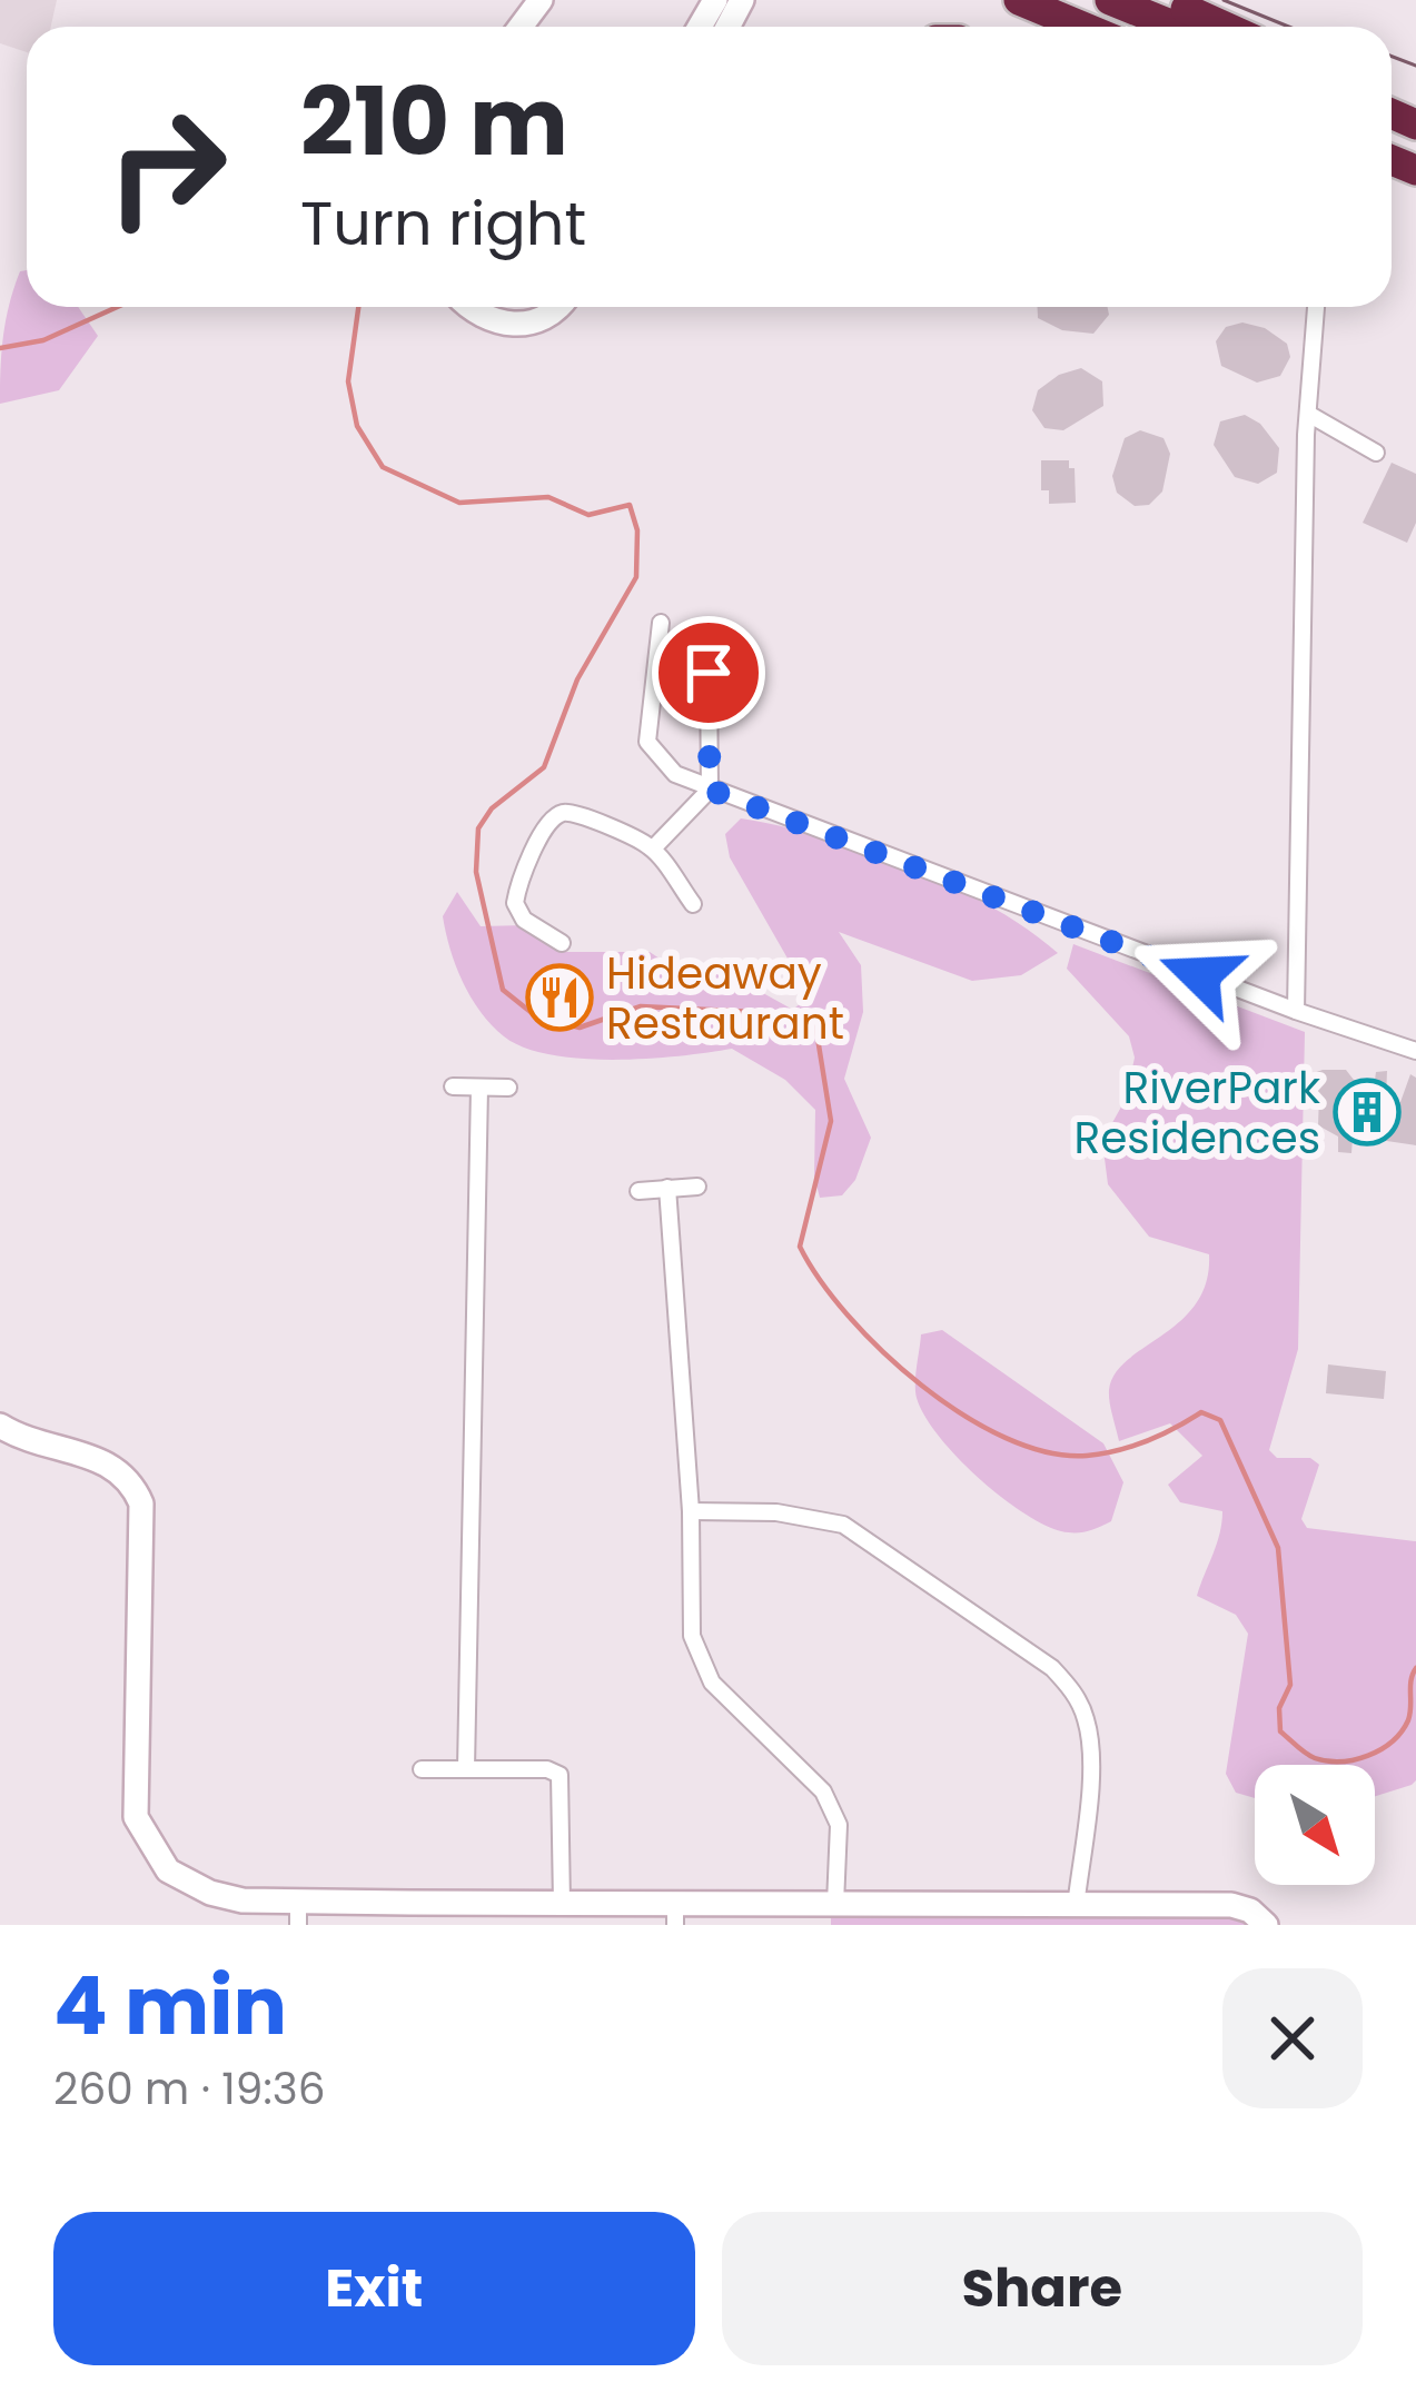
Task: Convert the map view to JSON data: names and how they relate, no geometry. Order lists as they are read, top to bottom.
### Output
{
  "places": {
    "restaurant": ["Hideaway Restaurant"],
    "building": ["RiverPark Residences"]
  },
  "north": "bottom right",
  "page": {
    "turn": ["210 m", "Turn right"],
    "heading": ["4 min", "260 m · 19:36"],
    "buttons": ["Exit", "Share"]
  }
}
